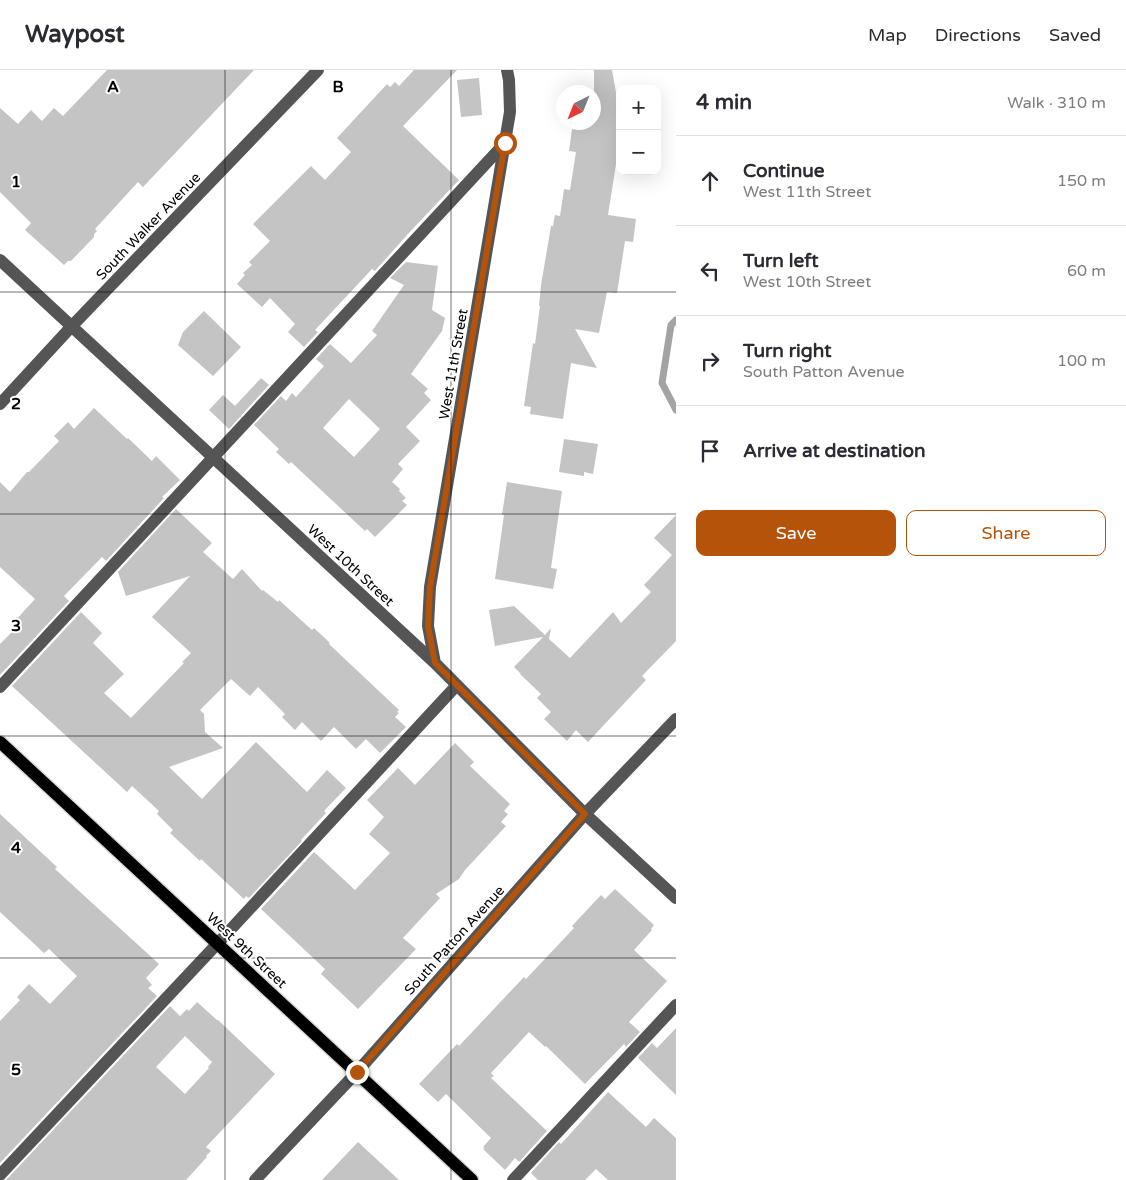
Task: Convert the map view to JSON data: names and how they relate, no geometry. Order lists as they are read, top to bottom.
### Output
{
  "streets": {
    "main road": ["West 9th Street"],
    "street": [
      "South Walker Avenue",
      "West 11th Street",
      "West 10th Street",
      "South Patton Avenue"
    ]
  },
  "crossings": [
    ["South Walker Avenue", "West 10th Street"],
    ["West 11th Street", "West 10th Street"],
    ["West 10th Street", "South Patton Avenue"],
    ["South Patton Avenue", "West 9th Street"]
  ],
  "north": "bottom left",
  "page": {
    "header": "Waypost",
    "nav": ["Map", "Directions", "Saved"],
    "heading": ["4 min", "Walk · 310 m"],
    "map_buttons": ["+", "−"],
    "list": [
      ["Continue", "West 11th Street", "150 m"],
      ["Turn left", "West 10th Street", "60 m"],
      ["Turn right", "South Patton Avenue", "100 m"],
      "Arrive at destination"
    ],
    "buttons": ["Save", "Share"]
  },
  "grid": {
    "columns": ["A", "B"],
    "rows": [
      "1",
      "2",
      "3",
      "4",
      "5"
    ]
  }
}
